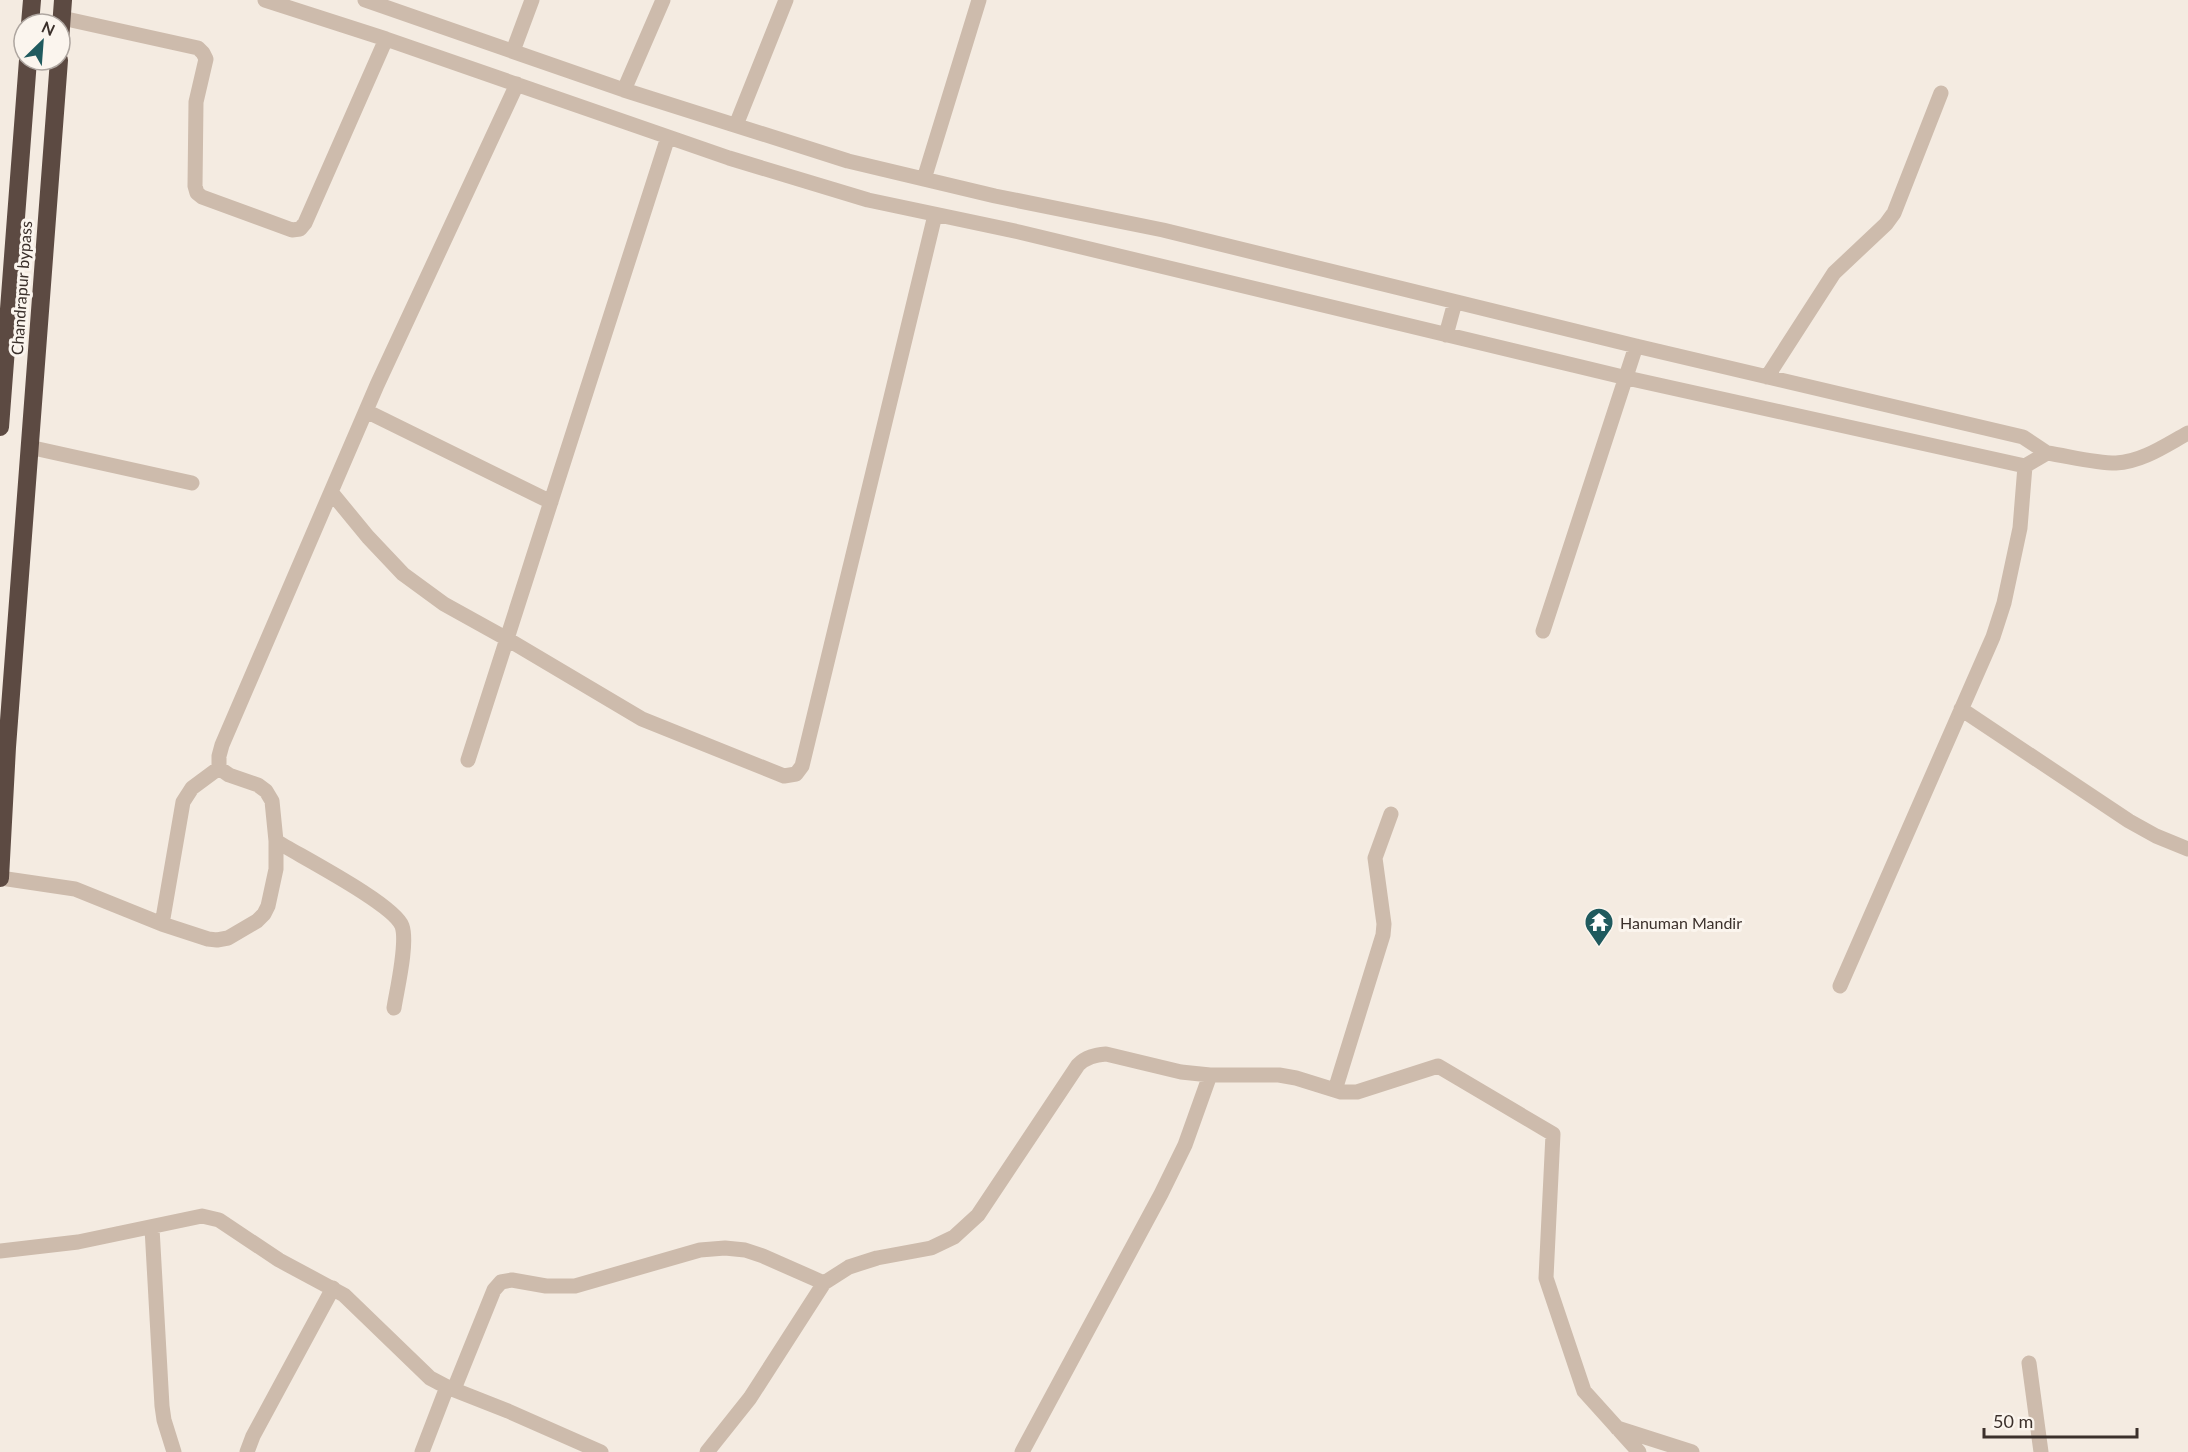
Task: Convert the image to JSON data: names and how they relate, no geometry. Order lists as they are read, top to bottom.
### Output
{
  "streets": {
    "highway": ["Chandrapur bypass"]
  },
  "places": {
    "temple": ["Hanuman Mandir"]
  },
  "scale_bar": "50 m",
  "north": "top right"
}
